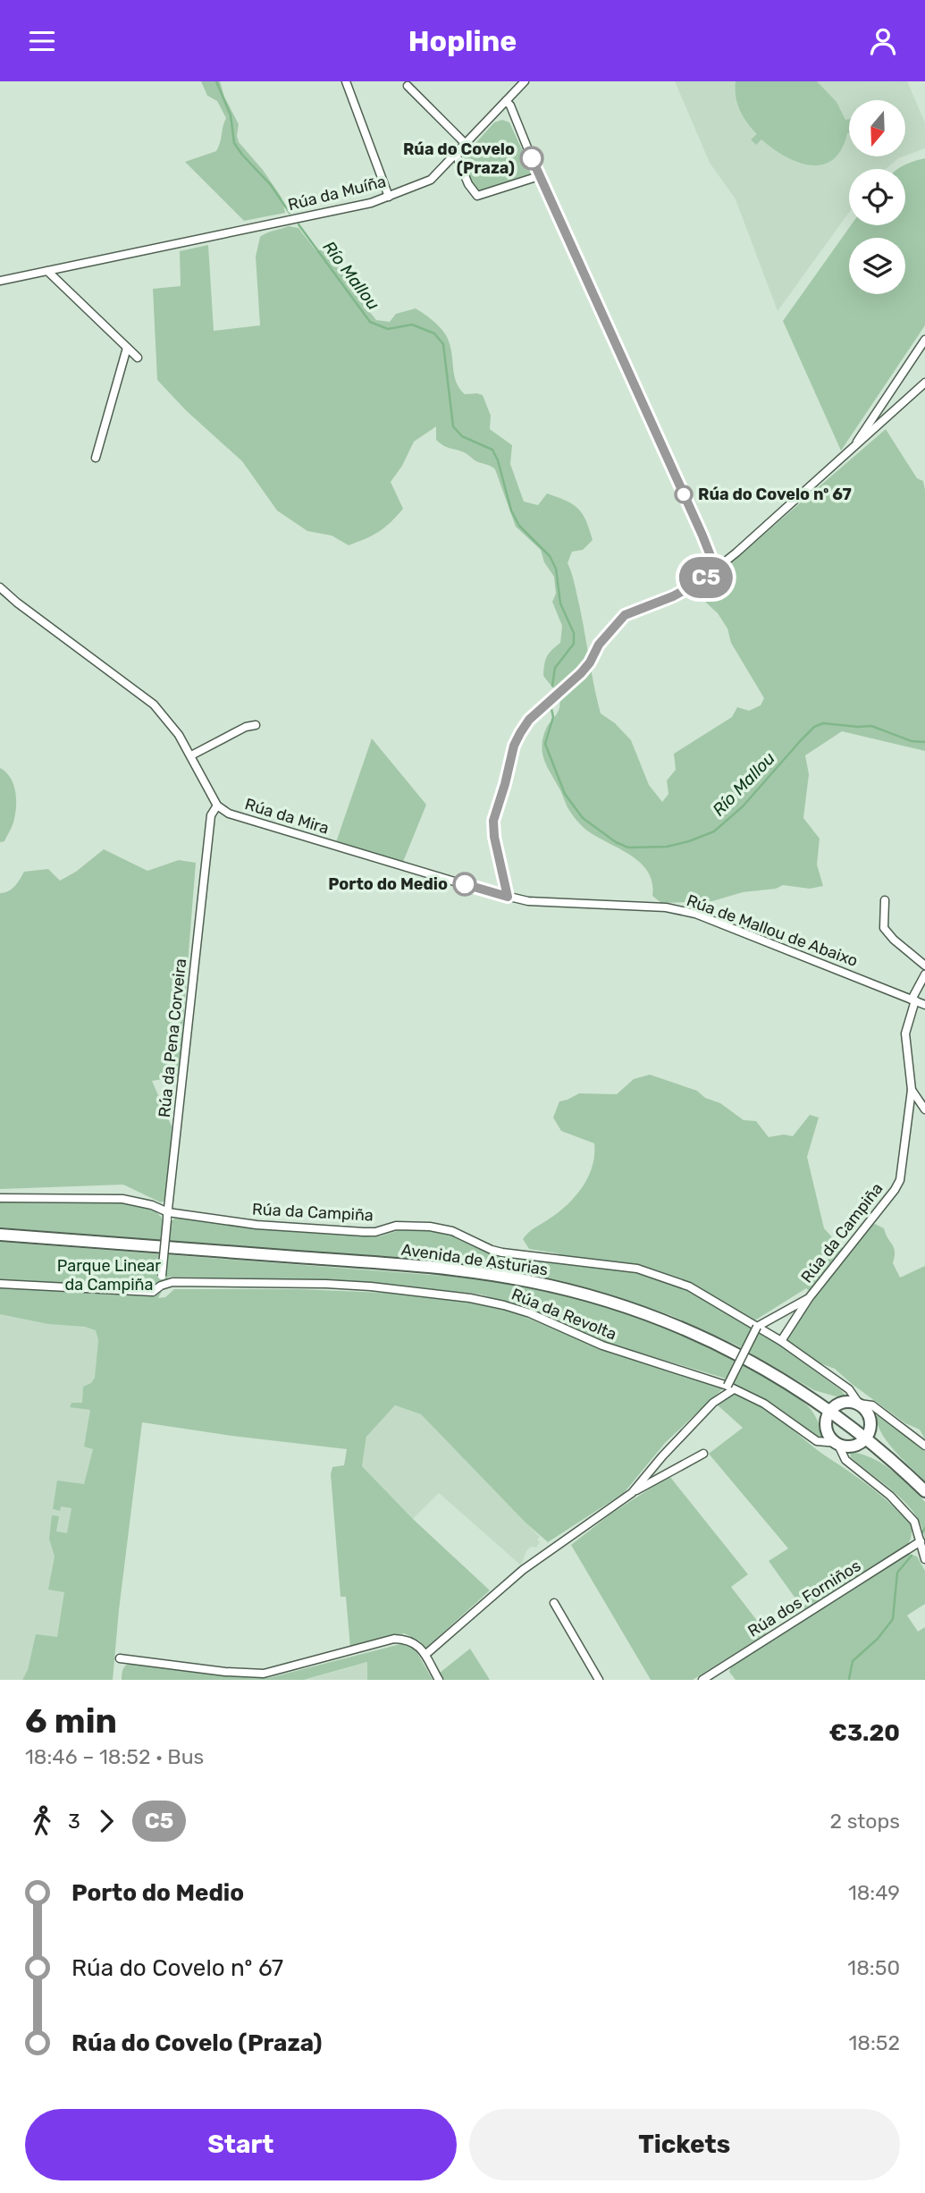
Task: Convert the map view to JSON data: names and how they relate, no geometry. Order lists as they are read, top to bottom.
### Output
{
  "streets": {
    "main road": ["Avenida de Asturias"],
    "street": [
      "Rúa da Muíña",
      "Rúa da Mira",
      "Rúa de Mallou de Abaixo",
      "Rúa da Pena Corveira",
      "Rúa da Campiña",
      "Rúa da Revolta",
      "Rúa dos Forniños"
    ]
  },
  "crossings": [
    ["Rúa da Mira", "Rúa de Mallou de Abaixo"],
    ["Rúa da Mira", "Rúa da Pena Corveira"],
    ["Rúa de Mallou de Abaixo", "Rúa da Campiña"],
    ["Rúa da Pena Corveira", "Rúa da Campiña"],
    ["Rúa da Pena Corveira", "Rúa da Revolta"]
  ],
  "water": ["Río Mallou"],
  "parks": ["Parque Linear da Campiña"],
  "places": ["Rúa do Covelo (Praza)", "Rúa do Covelo nº 67", "Porto do Medio"],
  "lines": ["bus line C5"],
  "north": "bottom",
  "page": {
    "header": "Hopline",
    "on_map": "C5",
    "heading": ["6 min", "18:46 – 18:52 · Bus", "€3.20"],
    "legs": ["3", "C5", "2 stops"],
    "list": [
      {
        "name": "Porto do Medio",
        "value": "18:49"
      },
      {
        "name": "Rúa do Covelo nº 67",
        "value": "18:50"
      },
      {
        "name": "Rúa do Covelo (Praza)",
        "value": "18:52"
      }
    ],
    "buttons": ["Start", "Tickets"]
  }
}
